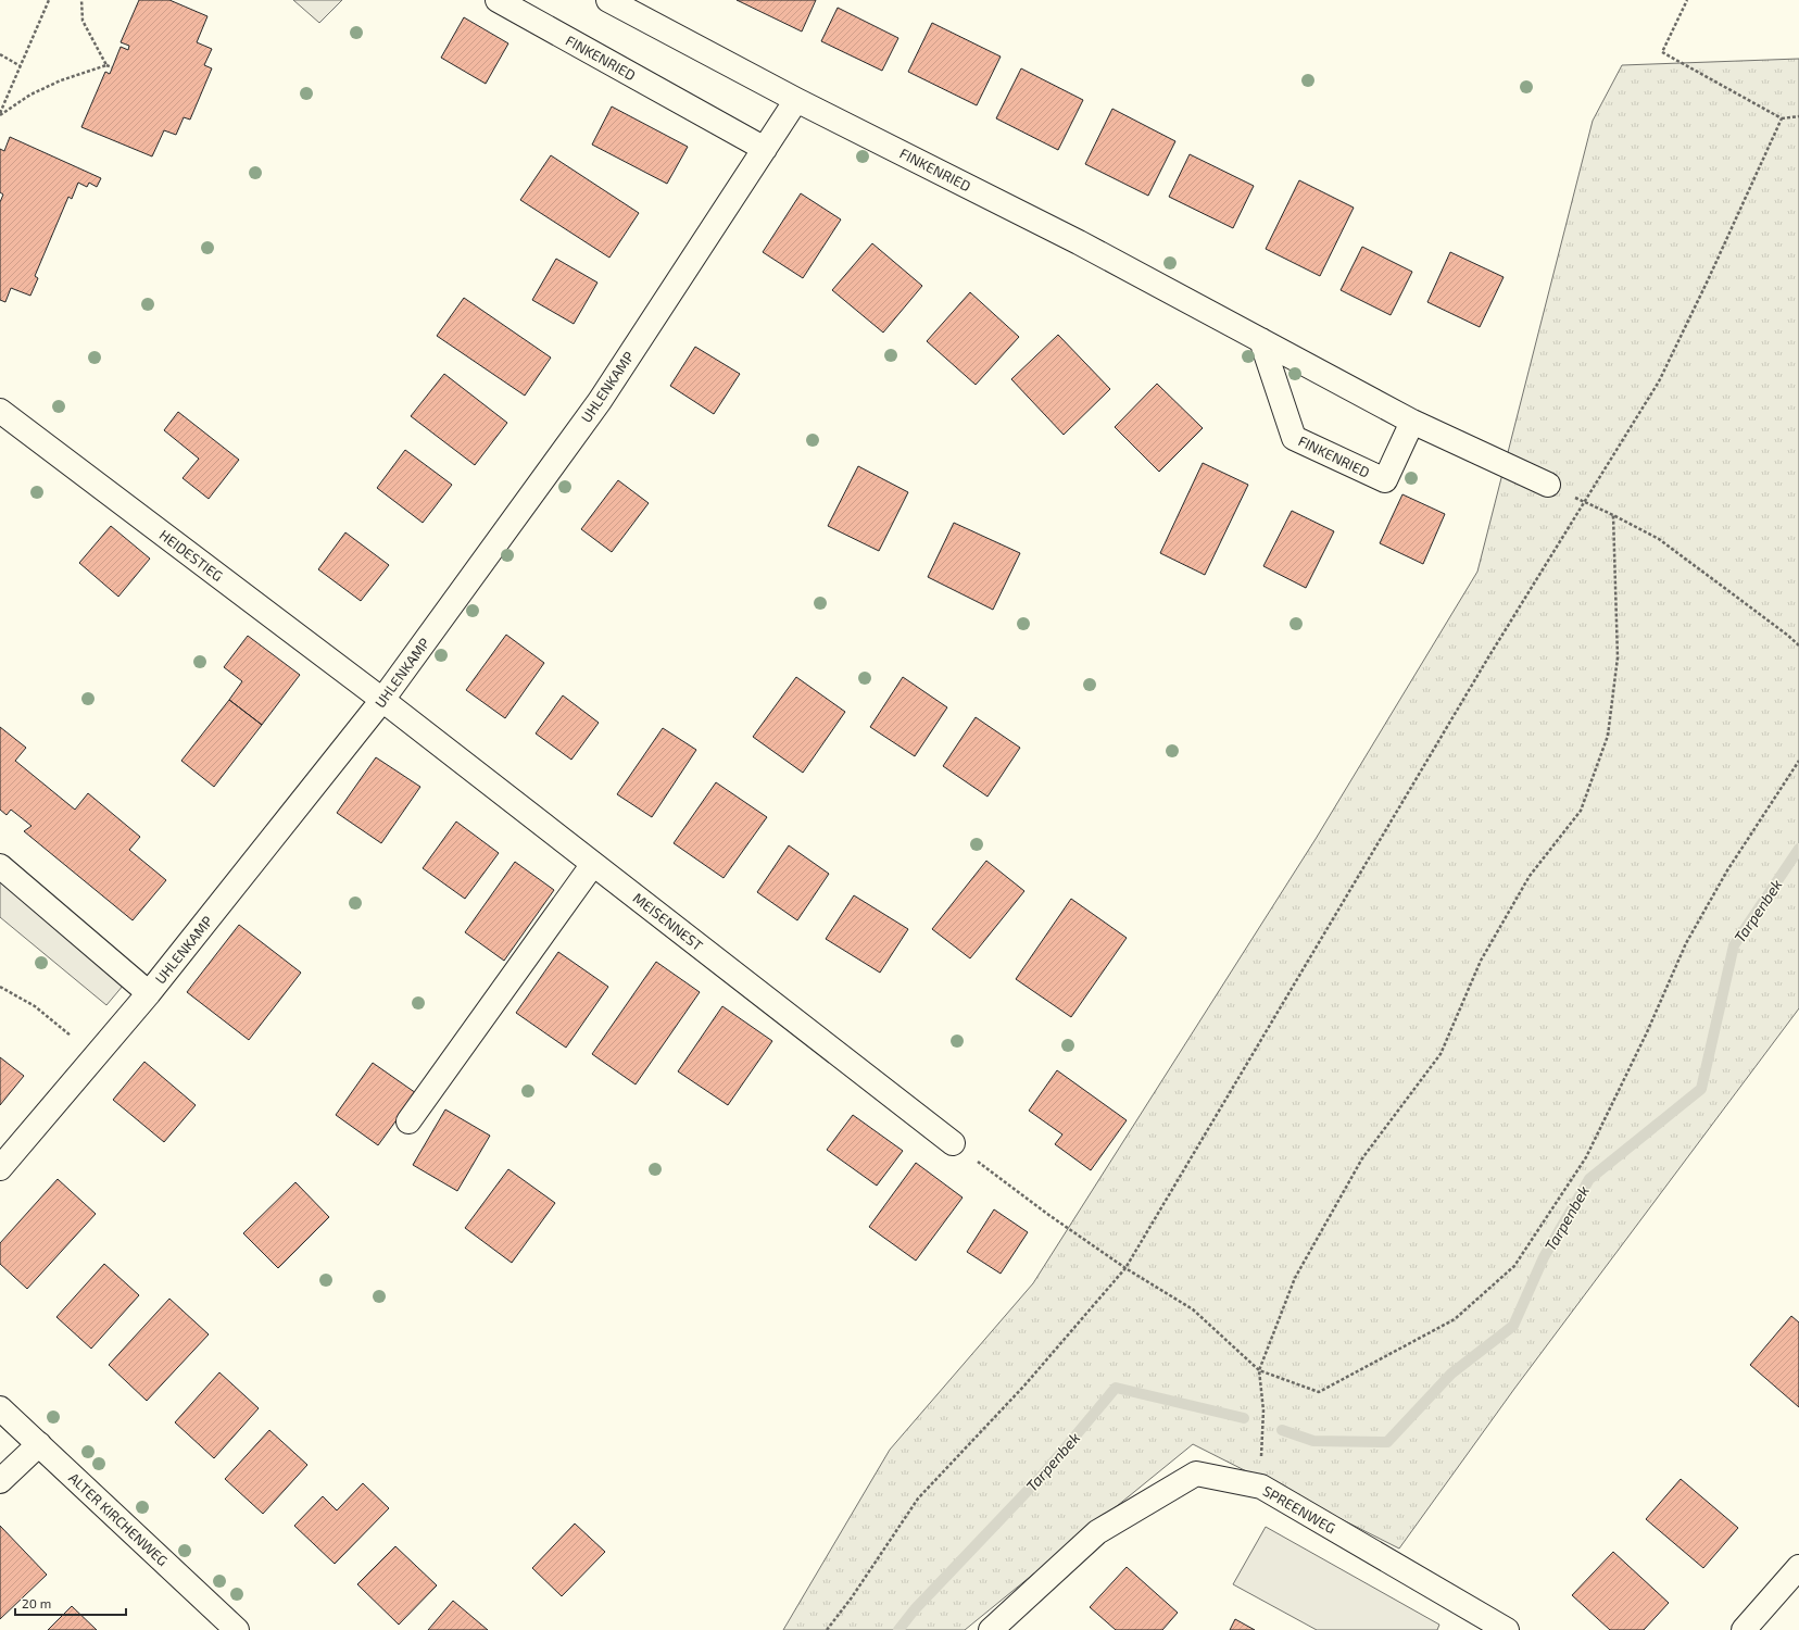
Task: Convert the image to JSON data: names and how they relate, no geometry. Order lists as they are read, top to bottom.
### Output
{
  "streets": {
    "street": [
      "FINKENRIED",
      "UHLENKAMP",
      "HEIDESTIEG",
      "MEISENNEST",
      "SPREENWEG",
      "ALTER KIRCHENWEG"
    ]
  },
  "crossings": [
    ["FINKENRIED", "UHLENKAMP"],
    ["UHLENKAMP", "HEIDESTIEG"],
    ["UHLENKAMP", "MEISENNEST"],
    ["HEIDESTIEG", "MEISENNEST"]
  ],
  "water": ["Tarpenbek"],
  "scale_bar": "20 m"
}
